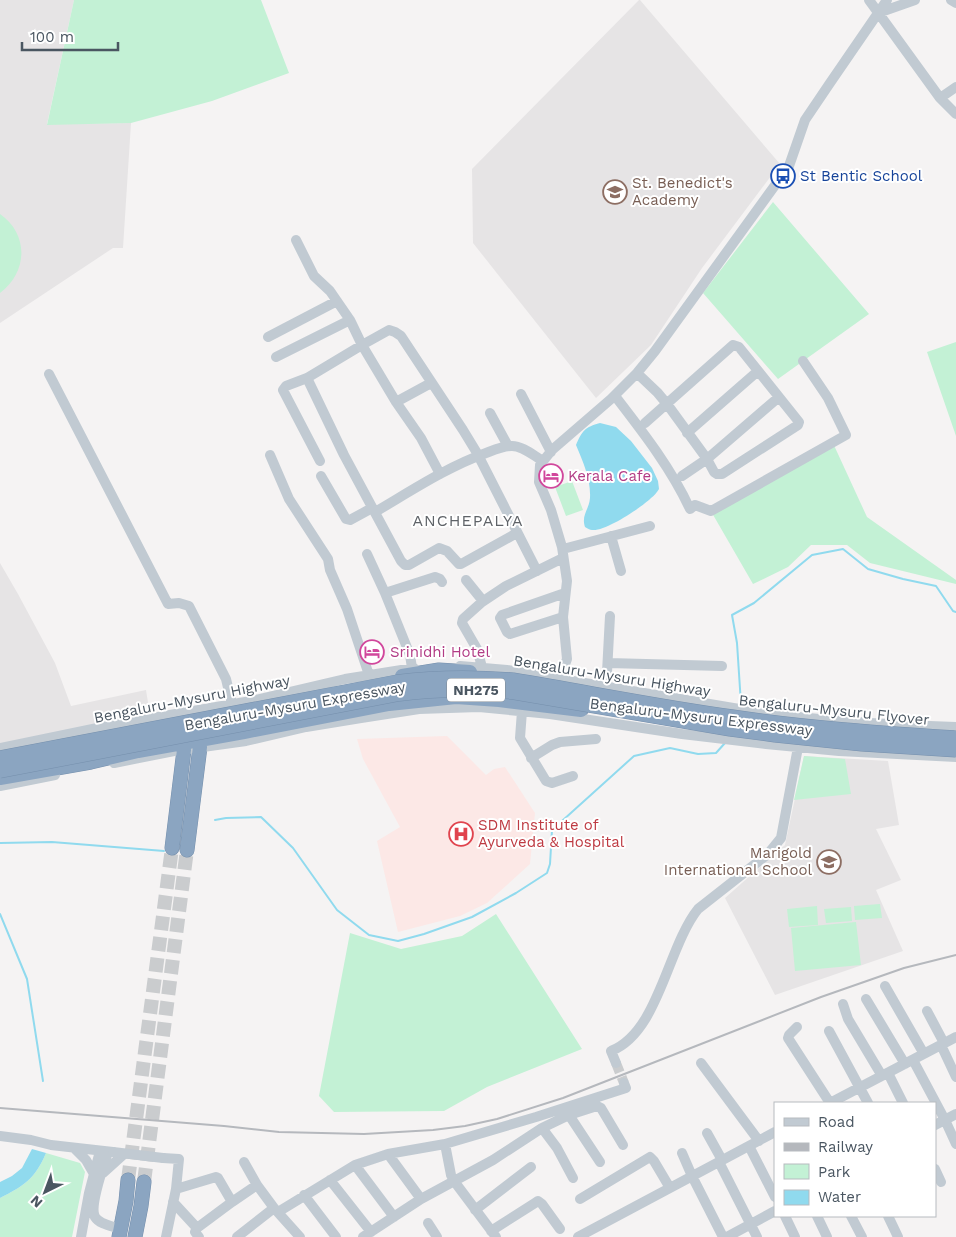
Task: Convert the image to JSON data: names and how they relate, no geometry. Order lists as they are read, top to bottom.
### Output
{
  "streets": {
    "highway": [
      "Bengaluru-Mysuru Highway",
      "NH275",
      "Bengaluru-Mysuru Expressway",
      "Bengaluru-Mysuru Flyover"
    ]
  },
  "crossings": [
    ["Bengaluru-Mysuru Highway", "NH275"]
  ],
  "districts": ["ANCHEPALYA"],
  "places": {
    "bus stop": ["St Bentic School"],
    "school or university": ["St. Benedict's Academy", "Marigold International School"],
    "hotel": ["Kerala Cafe", "Srinidhi Hotel"],
    "hospital": ["SDM Institute of Ayurveda & Hospital"]
  },
  "legend": [
    "Road",
    "Railway",
    "Park",
    "Water"
  ],
  "scale_bar": "100 m",
  "north": "bottom left"
}
